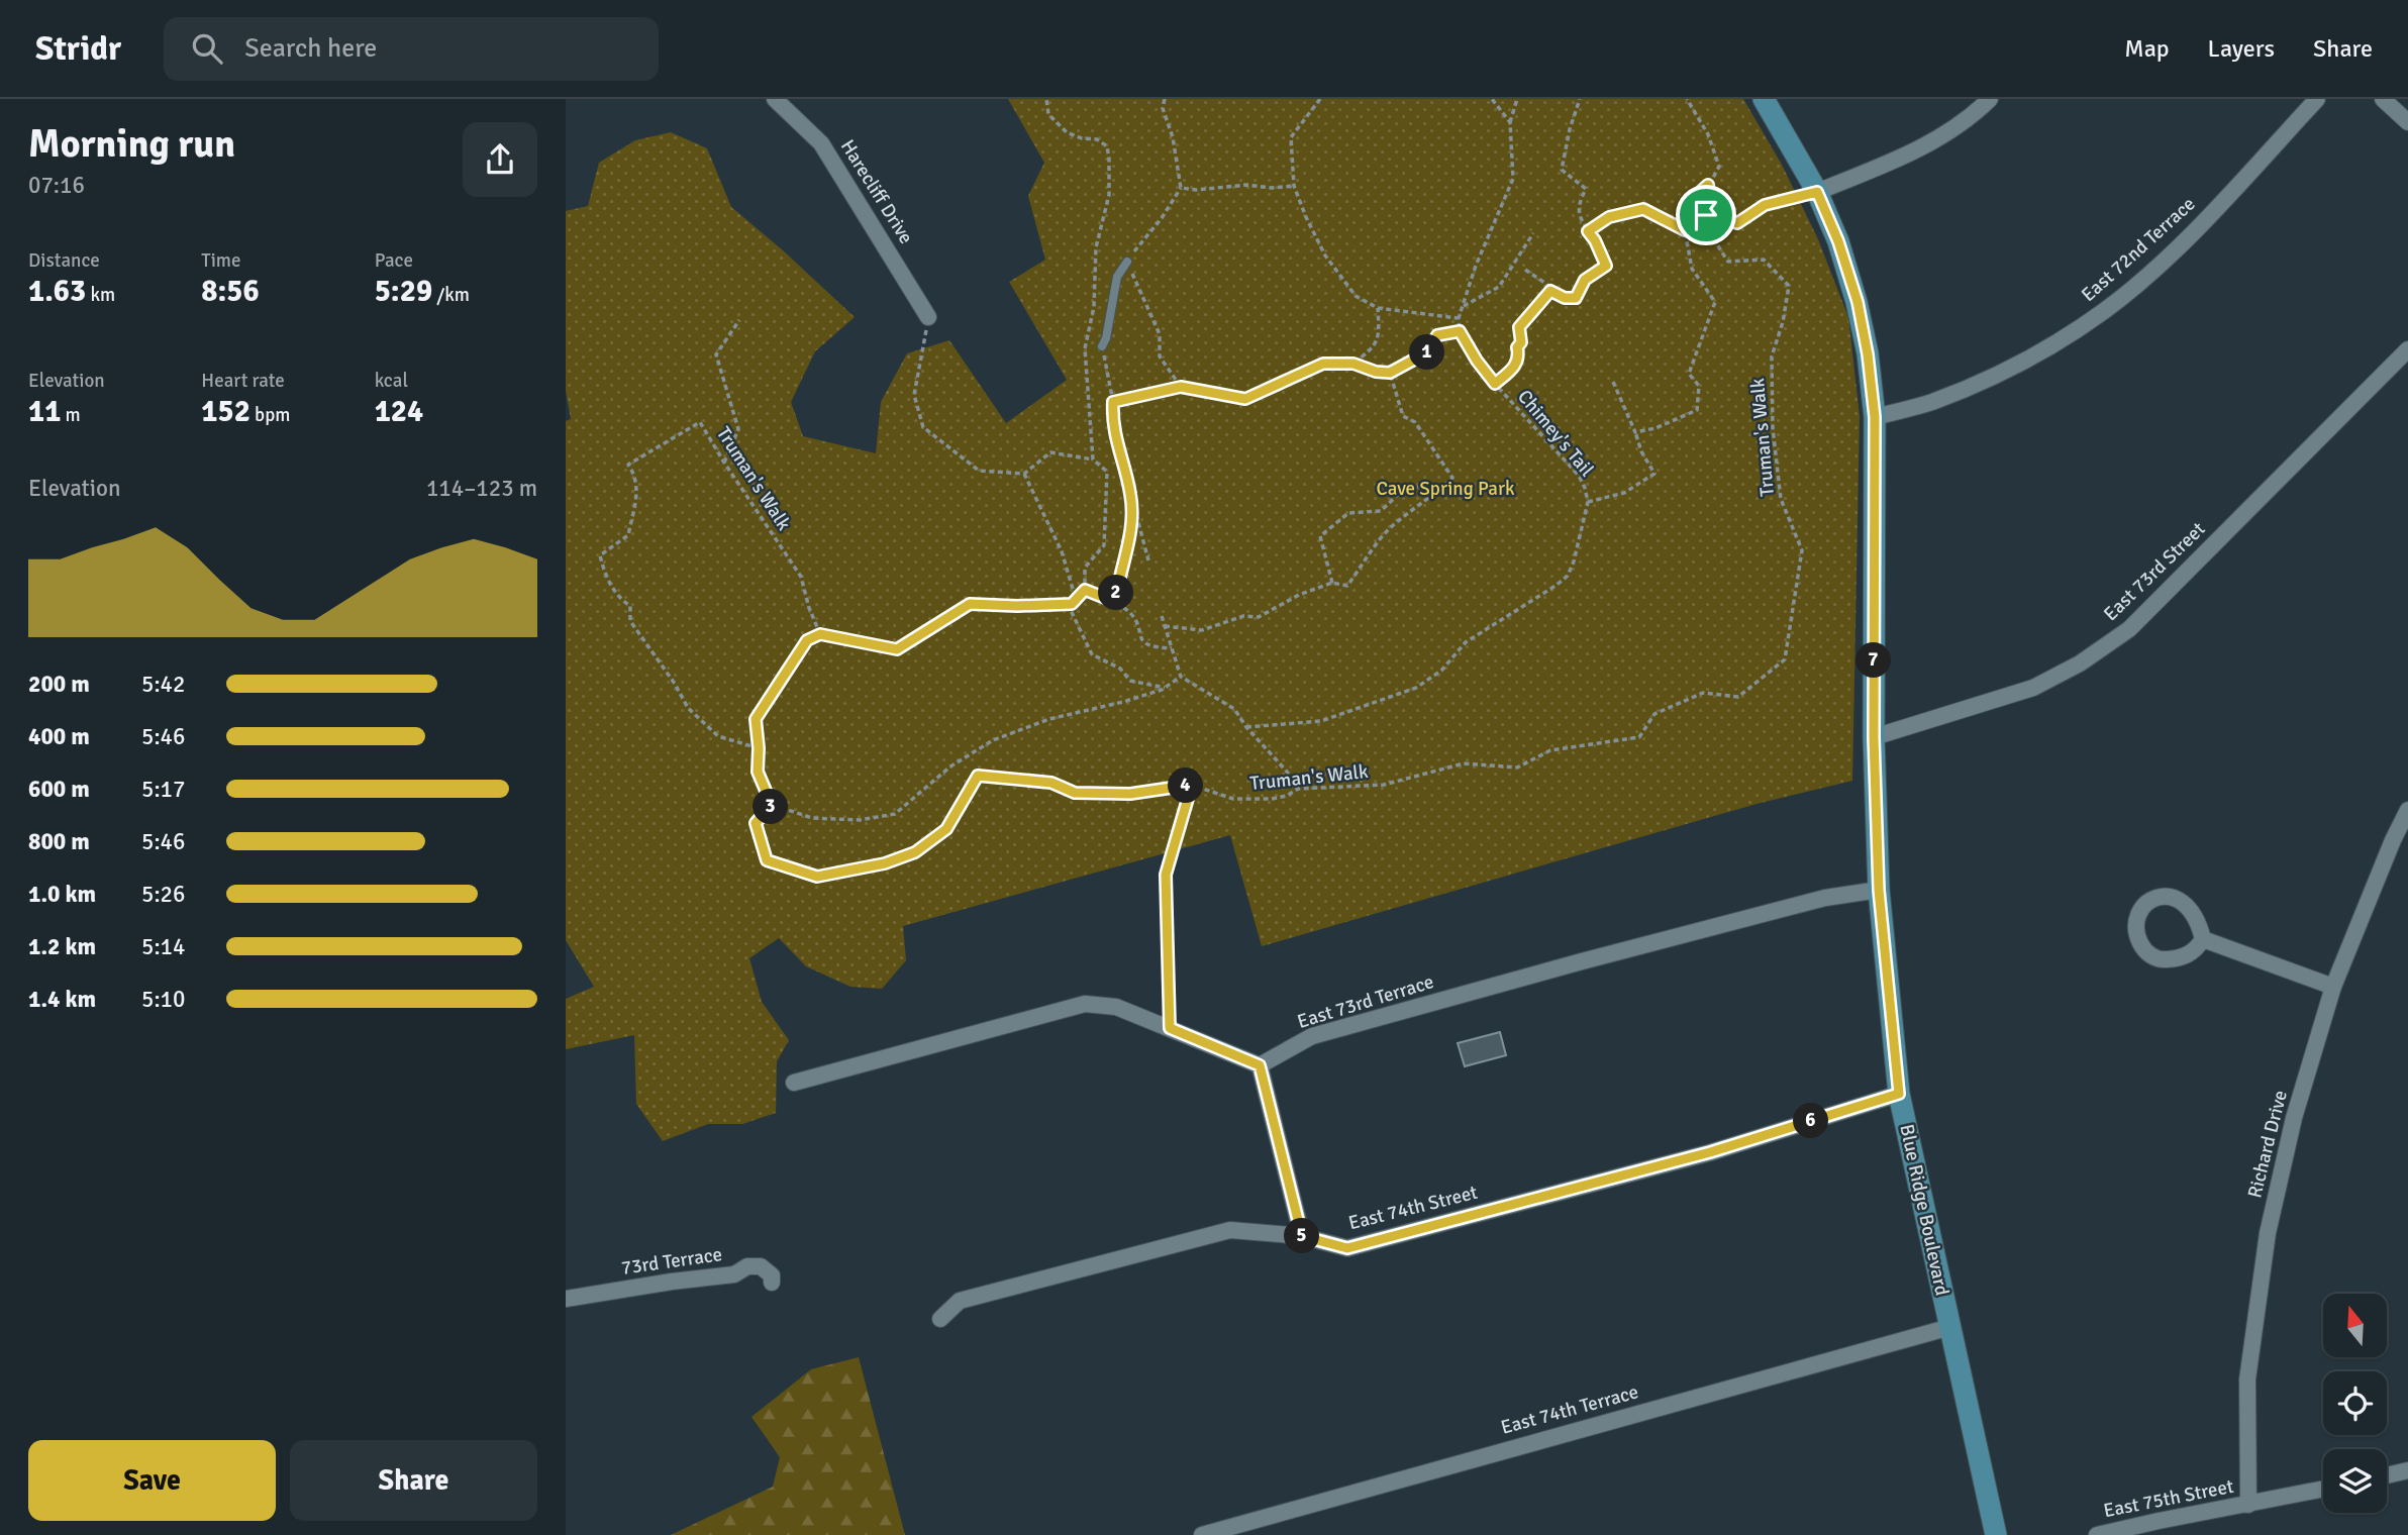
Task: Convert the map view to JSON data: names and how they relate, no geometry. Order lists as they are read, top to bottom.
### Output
{
  "streets": {
    "main road": ["Blue Ridge Boulevard"],
    "street": [
      "Harecliff Drive",
      "East 72nd Terrace",
      "East 73rd Street",
      "East 73rd Terrace",
      "Richard Drive",
      "East 74th Street",
      "73rd Terrace",
      "East 74th Terrace",
      "East 75th Street"
    ],
    "path": ["Chimey's Tail", "Truman's Walk"]
  },
  "crossings": [
    ["East 72nd Terrace", "Blue Ridge Boulevard"],
    ["East 73rd Street", "Blue Ridge Boulevard"],
    ["East 73rd Terrace", "Blue Ridge Boulevard"],
    ["Richard Drive", "East 75th Street"],
    ["East 74th Street", "Blue Ridge Boulevard"],
    ["Blue Ridge Boulevard", "East 74th Terrace"]
  ],
  "parks": ["Cave Spring Park"],
  "north": "top",
  "page": {
    "header": "Stridr",
    "search": "Search here",
    "nav": ["Map", "Layers", "Share"],
    "heading": ["Morning run", "07:16"],
    "stats": [
      ["Distance", "1.63 km"],
      ["Time", "8:56"],
      ["Pace", "5:29 /km"],
      ["Elevation", "11 m"],
      ["Heart rate", "152 bpm"],
      ["kcal", "124"]
    ],
    "pins": [
      "1",
      "2",
      "7",
      "4",
      "3",
      "6",
      "5"
    ],
    "chart": ["Elevation", "114–123 m"],
    "list": [
      {
        "name": "200 m",
        "note": "5:42"
      },
      {
        "name": "400 m",
        "note": "5:46"
      },
      {
        "name": "600 m",
        "note": "5:17"
      },
      {
        "name": "800 m",
        "note": "5:46"
      },
      {
        "name": "1.0 km",
        "note": "5:26"
      },
      {
        "name": "1.2 km",
        "note": "5:14"
      },
      {
        "name": "1.4 km",
        "note": "5:10"
      }
    ],
    "buttons": ["Save", "Share"]
  }
}
